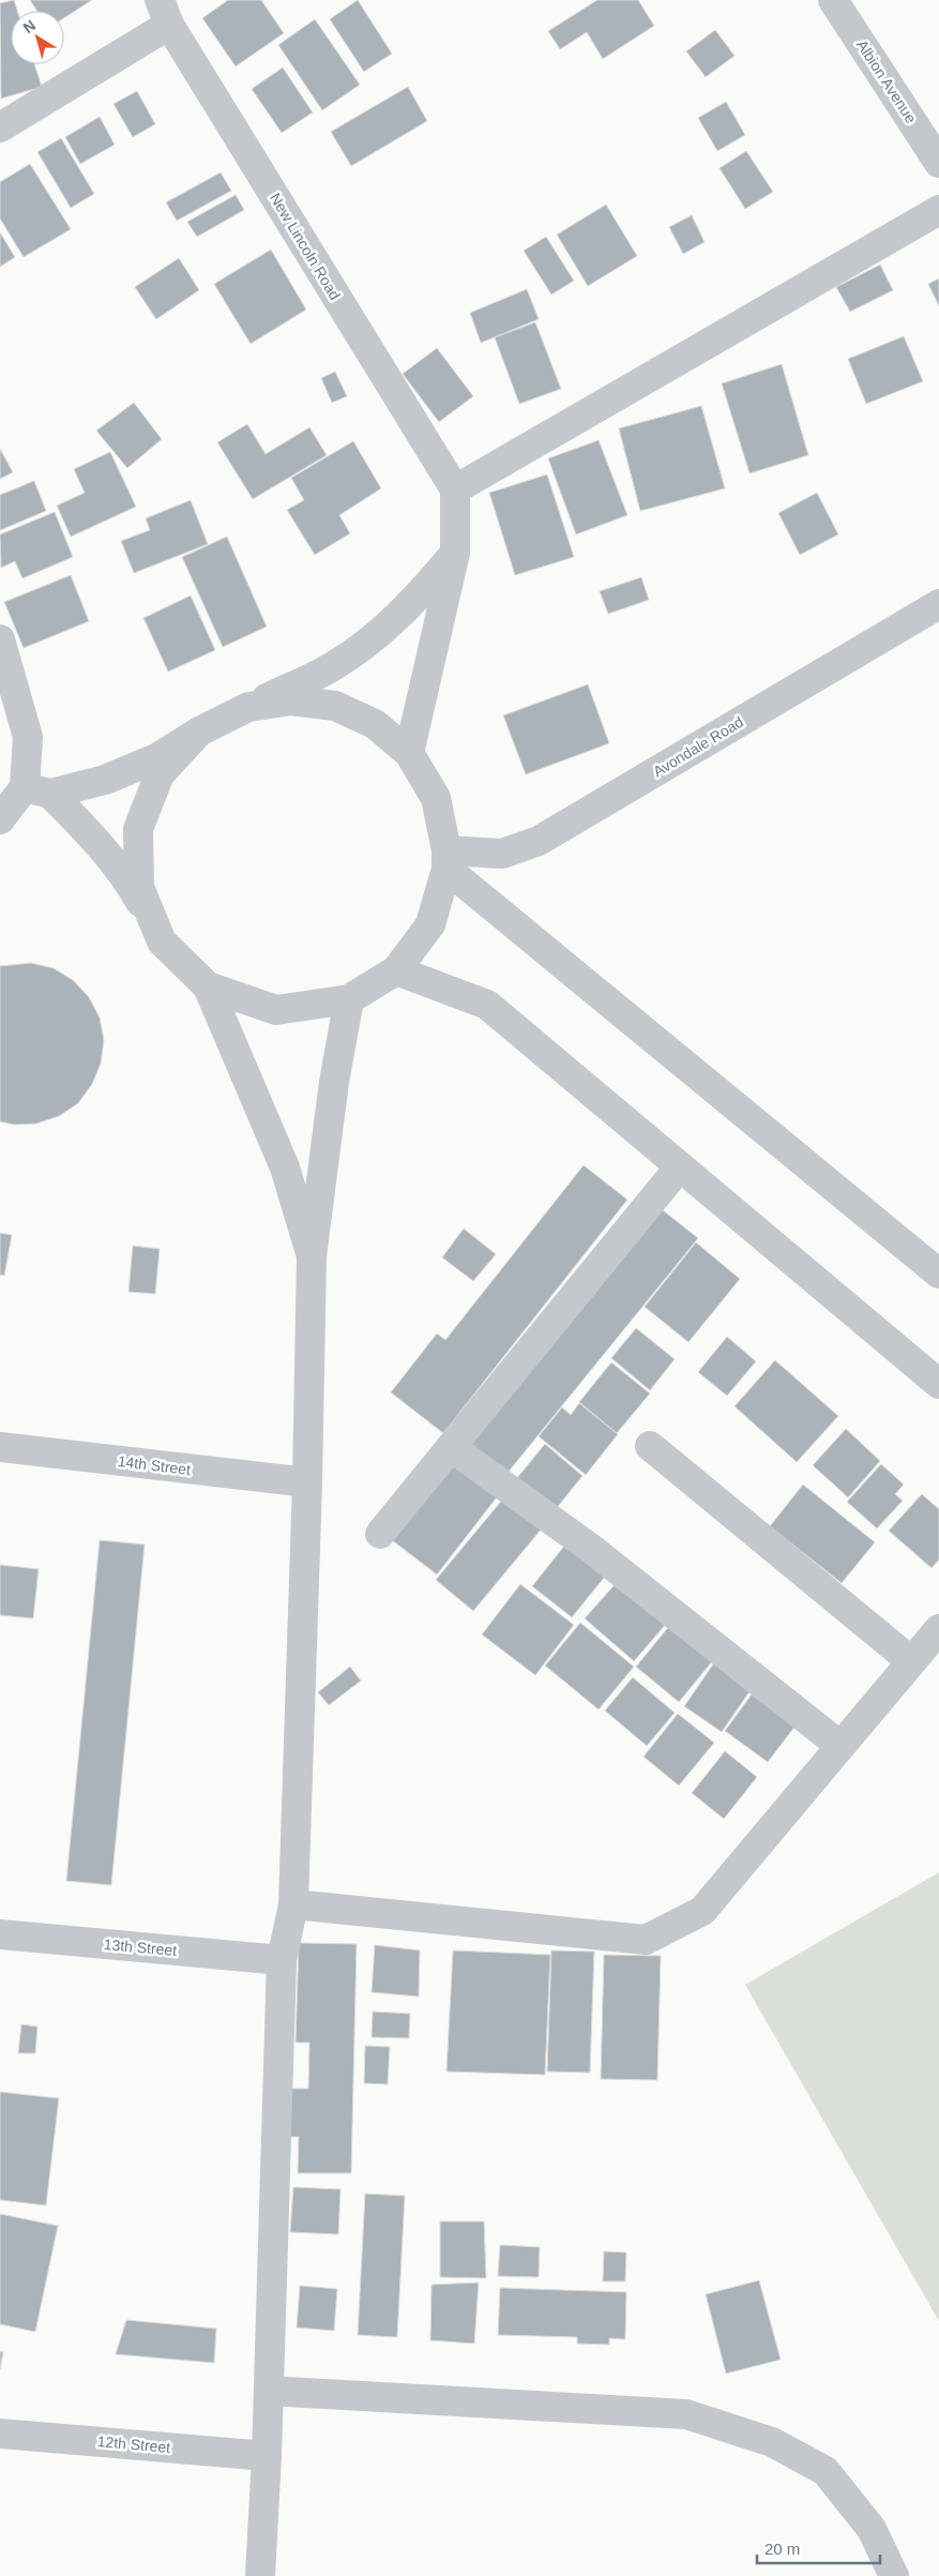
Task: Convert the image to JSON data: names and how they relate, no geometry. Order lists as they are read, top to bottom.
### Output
{
  "streets": {
    "street": [
      "Albion Avenue",
      "New Lincoln Road",
      "Avondale Road",
      "14th Street",
      "13th Street",
      "12th Street"
    ]
  },
  "scale_bar": "20 m",
  "north": "top left"
}
